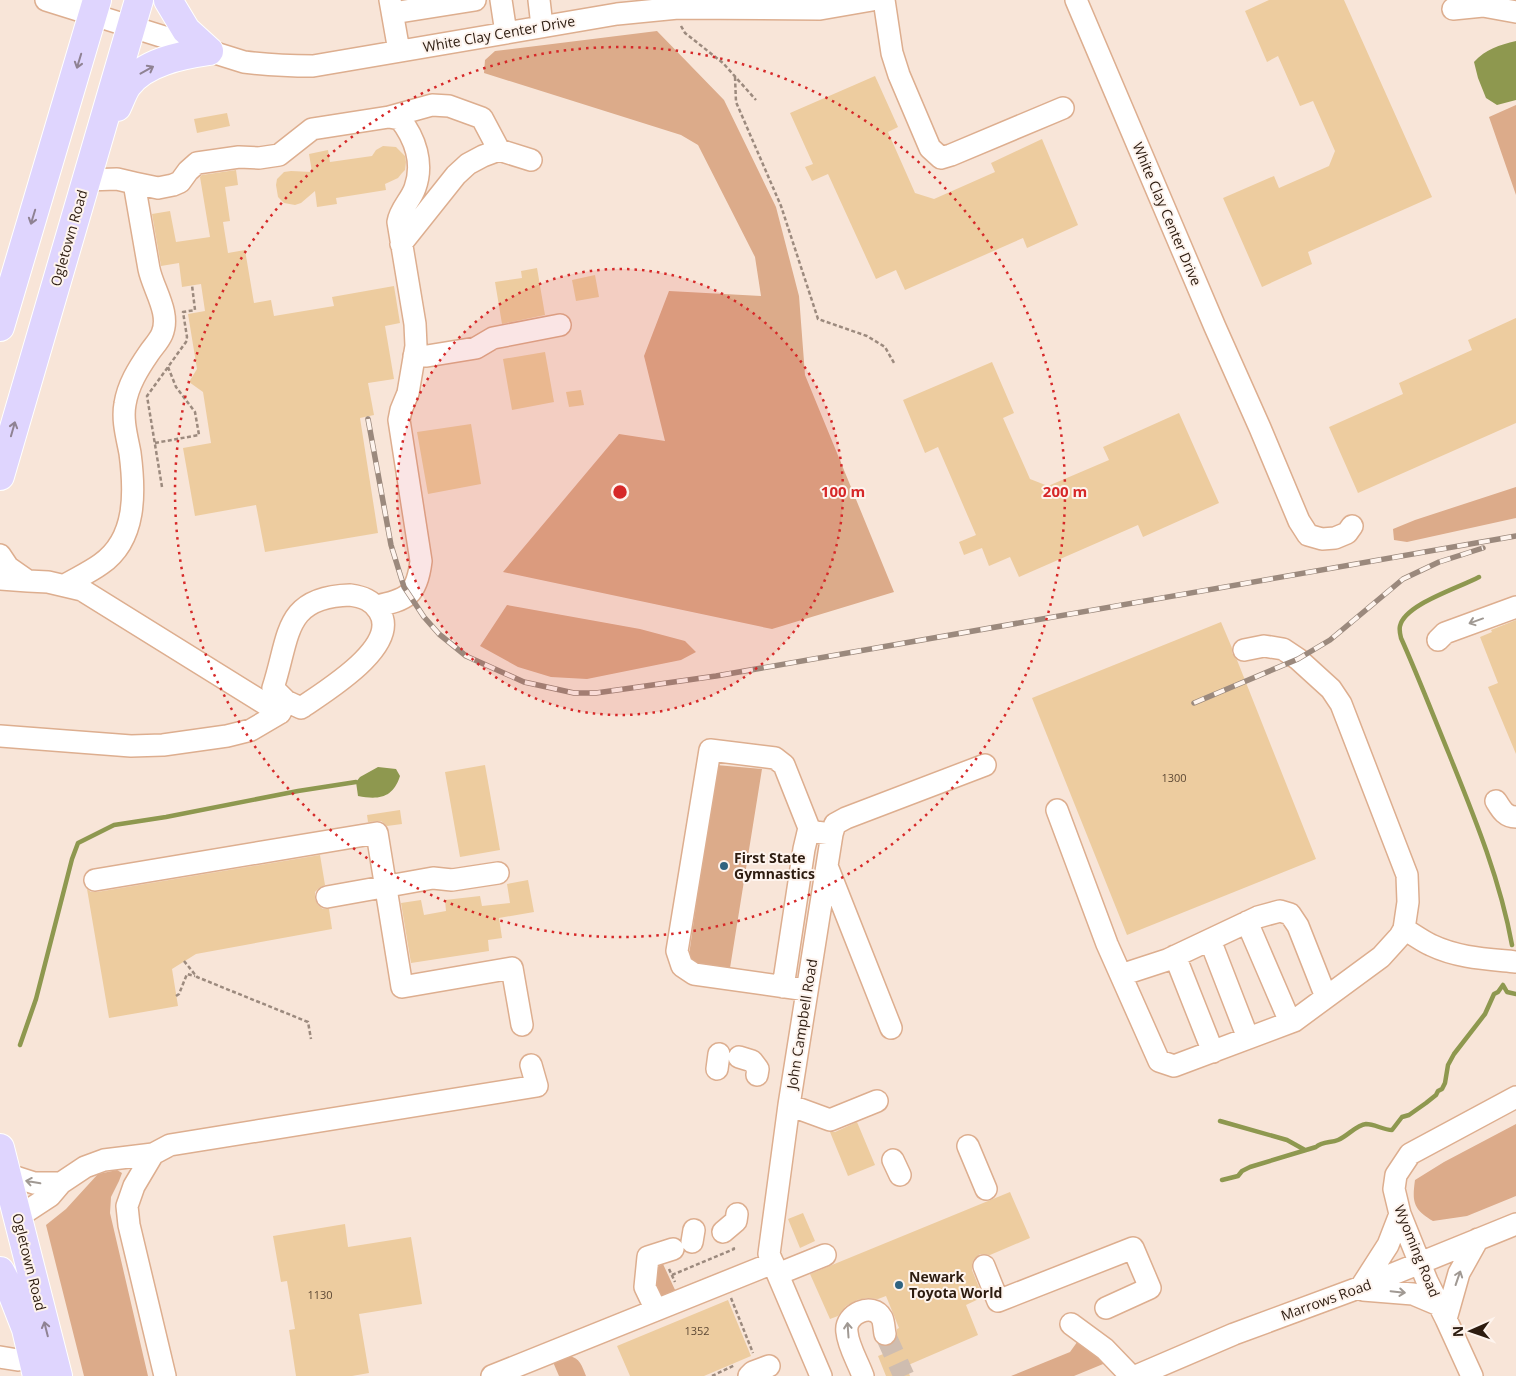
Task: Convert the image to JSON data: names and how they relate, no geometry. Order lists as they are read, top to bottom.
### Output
{
  "streets": {
    "main road": ["Ogletown Road"],
    "street": [
      "White Clay Center Drive",
      "John Campbell Road",
      "Wyoming Road",
      "Marrows Road"
    ]
  },
  "crossings": [
    ["White Clay Center Drive", "Ogletown Road"],
    ["Wyoming Road", "Marrows Road"]
  ],
  "places": ["First State Gymnastics", "Newark Toyota World"],
  "house_numbers": ["1300", "1130", "1352"],
  "north": "left",
  "rings": ["100 m", "200 m"]
}
